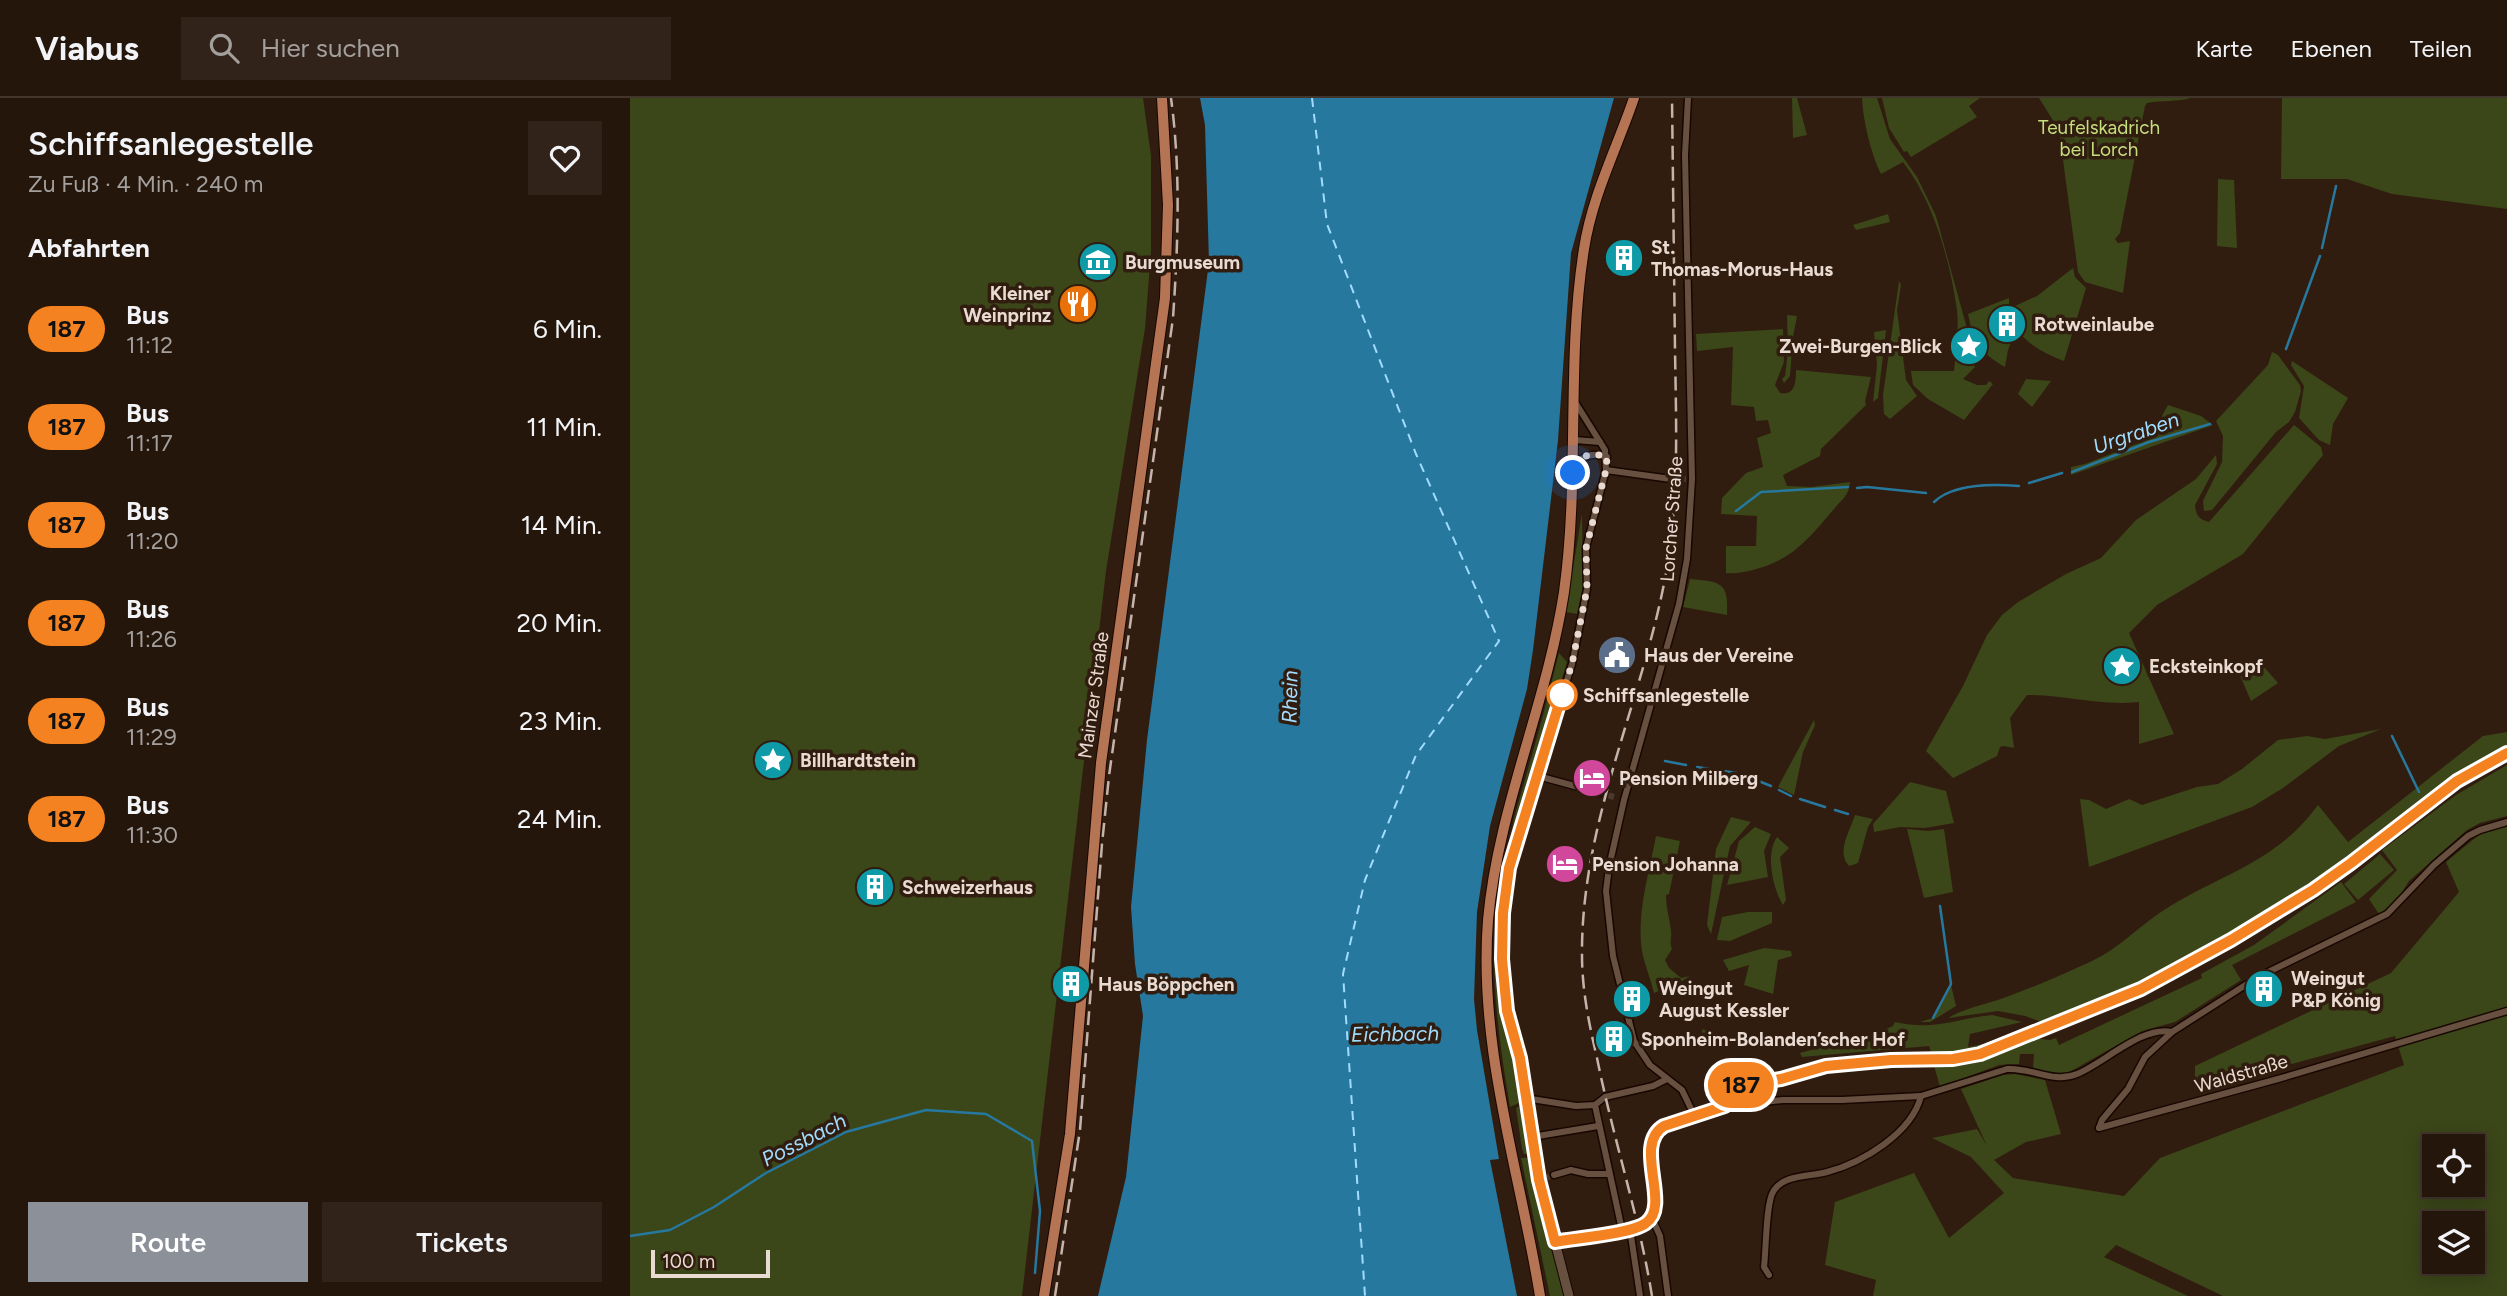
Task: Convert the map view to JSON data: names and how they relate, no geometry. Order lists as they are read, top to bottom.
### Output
{
  "streets": {
    "main road": ["Mainzer Straße"],
    "street": ["Lorcher Straße", "Waldstraße"]
  },
  "water": [
    "Urgraben",
    "Rhein",
    "Eichbach",
    "Possbach"
  ],
  "parks": ["Teufelskadrich bei Lorch"],
  "places": {
    "building": [
      "St. Thomas-Morus-Haus",
      "Rotweinlaube",
      "Schweizerhaus",
      "Haus Böppchen",
      "Weingut P&P König",
      "Weingut August Kessler",
      "Sponheim-Bolanden’scher Hof"
    ],
    "museum": ["Burgmuseum"],
    "restaurant": ["Kleiner Weinprinz"],
    "place": ["Zwei-Burgen-Blick", "Ecksteinkopf", "Billhardtstein"],
    "public building": ["Haus der Vereine"],
    "other": ["Schiffsanlegestelle"],
    "hotel": ["Pension Milberg", "Pension Johanna"]
  },
  "lines": ["bus line 187"],
  "scale_bar": "100 m",
  "page": {
    "header": "Viabus",
    "search": "Hier suchen",
    "nav": ["Karte", "Ebenen", "Teilen"],
    "heading": [
      ["Schiffsanlegestelle", "Zu Fuß · 4 Min. · 240 m"],
      "Abfahrten"
    ],
    "on_map": "187",
    "list": [
      {
        "mark": "187",
        "name": "Bus",
        "note": "11:12",
        "value": "6 Min."
      },
      {
        "mark": "187",
        "name": "Bus",
        "note": "11:17",
        "value": "11 Min."
      },
      {
        "mark": "187",
        "name": "Bus",
        "note": "11:20",
        "value": "14 Min."
      },
      {
        "mark": "187",
        "name": "Bus",
        "note": "11:26",
        "value": "20 Min."
      },
      {
        "mark": "187",
        "name": "Bus",
        "note": "11:29",
        "value": "23 Min."
      },
      {
        "mark": "187",
        "name": "Bus",
        "note": "11:30",
        "value": "24 Min."
      }
    ],
    "buttons": ["Route", "Tickets"],
    "scale": "100 m"
  }
}
